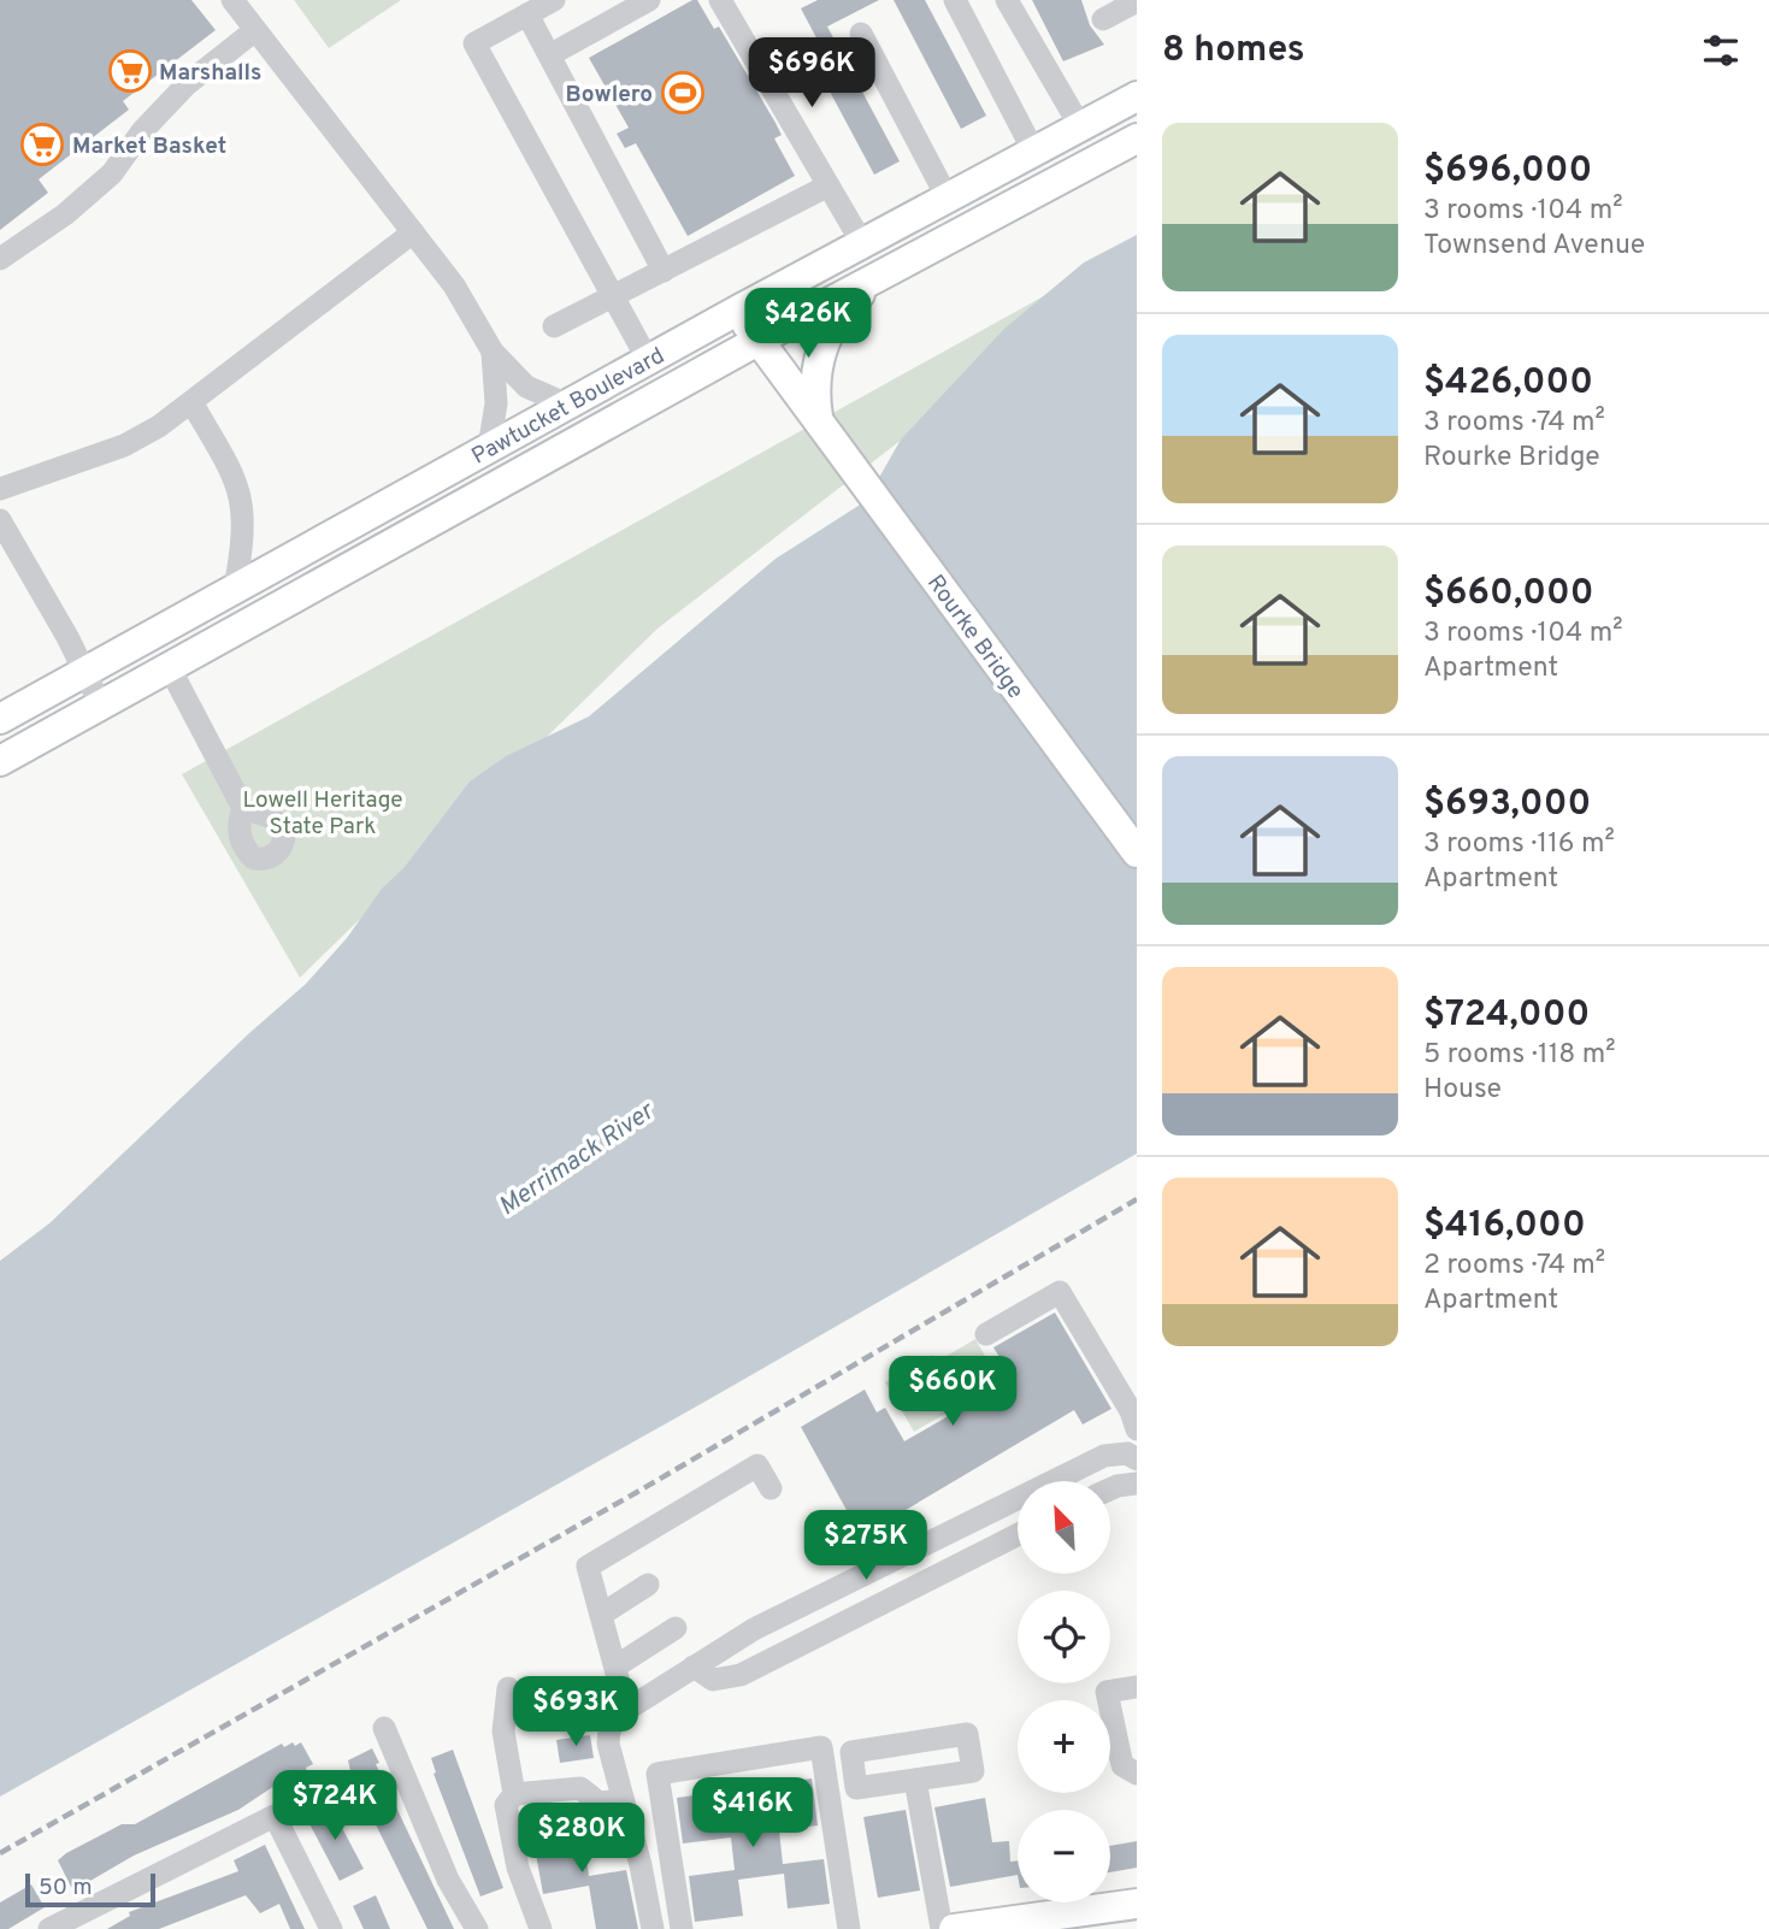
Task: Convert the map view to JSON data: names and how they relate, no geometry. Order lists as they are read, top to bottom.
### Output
{
  "streets": {
    "main road": ["Pawtucket Boulevard", "Rourke Bridge"]
  },
  "crossings": [
    ["Pawtucket Boulevard", "Rourke Bridge"]
  ],
  "water": ["Merrimack River"],
  "parks": ["Lowell Heritage State Park"],
  "places": {
    "supermarket": ["Marshalls", "Market Basket"],
    "sports": ["Bowlero"]
  },
  "scale_bar": "50 m",
  "north": "top left",
  "page": {
    "heading": "8 homes",
    "price": [
      "$696K",
      "$426K",
      "$660K",
      "$275K",
      "$693K",
      "$724K",
      "$416K",
      "$280K"
    ],
    "list": [
      {
        "name": "$696,000",
        "note": "3 rooms · 104 m² · Townsend Avenue"
      },
      {
        "name": "$426,000",
        "note": "3 rooms · 74 m² · Rourke Bridge"
      },
      {
        "name": "$660,000",
        "note": "3 rooms · 104 m² · Apartment"
      },
      {
        "name": "$693,000",
        "note": "3 rooms · 116 m² · Apartment"
      },
      {
        "name": "$724,000",
        "note": "5 rooms · 118 m² · House"
      },
      {
        "name": "$416,000",
        "note": "2 rooms · 74 m² · Apartment"
      }
    ],
    "map_buttons": ["+", "−"],
    "scale": "50 m"
  }
}
